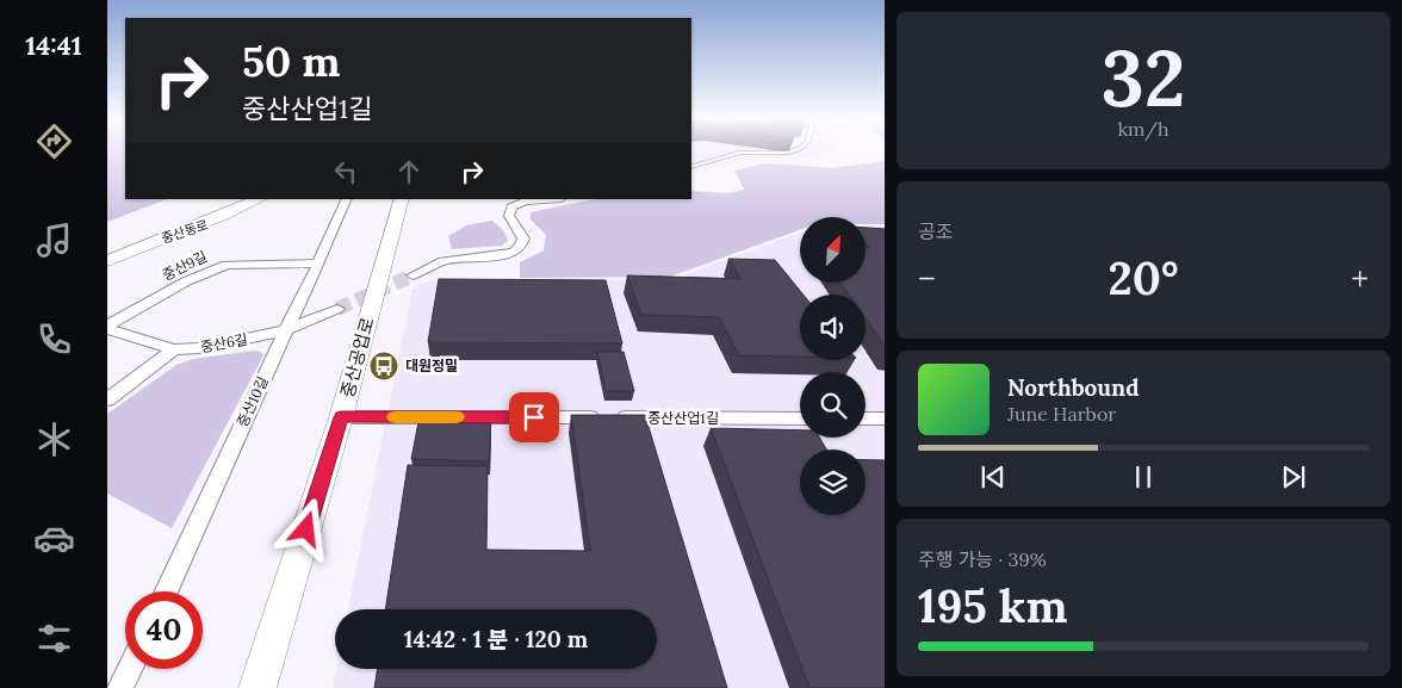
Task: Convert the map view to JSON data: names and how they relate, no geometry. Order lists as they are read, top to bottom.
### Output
{
  "streets": {
    "street": [
      "중산동로",
      "중산9길",
      "중산6길",
      "중산공업로",
      "중산10길",
      "중산산업1길"
    ]
  },
  "crossings": [
    ["중산9길", "중산6길"],
    ["중산9길", "중산10길"],
    ["중산6길", "중산10길"],
    ["중산공업로", "중산산업1길"]
  ],
  "places": {
    "bus stop": ["대원정밀"]
  },
  "north": "top right",
  "page": {
    "tabs": "14:41",
    "tile": [
      ["32", "km/h"],
      "공조",
      ["주행 가능 · 39%", "195 km"]
    ],
    "turn": ["50 m", "중산산업1길"],
    "heat": ["−", "20°", "+"],
    "song": ["Northbound", "June Harbor"],
    "limit": "40",
    "trip": "14:42 · 1 분 · 120 m"
  }
}
